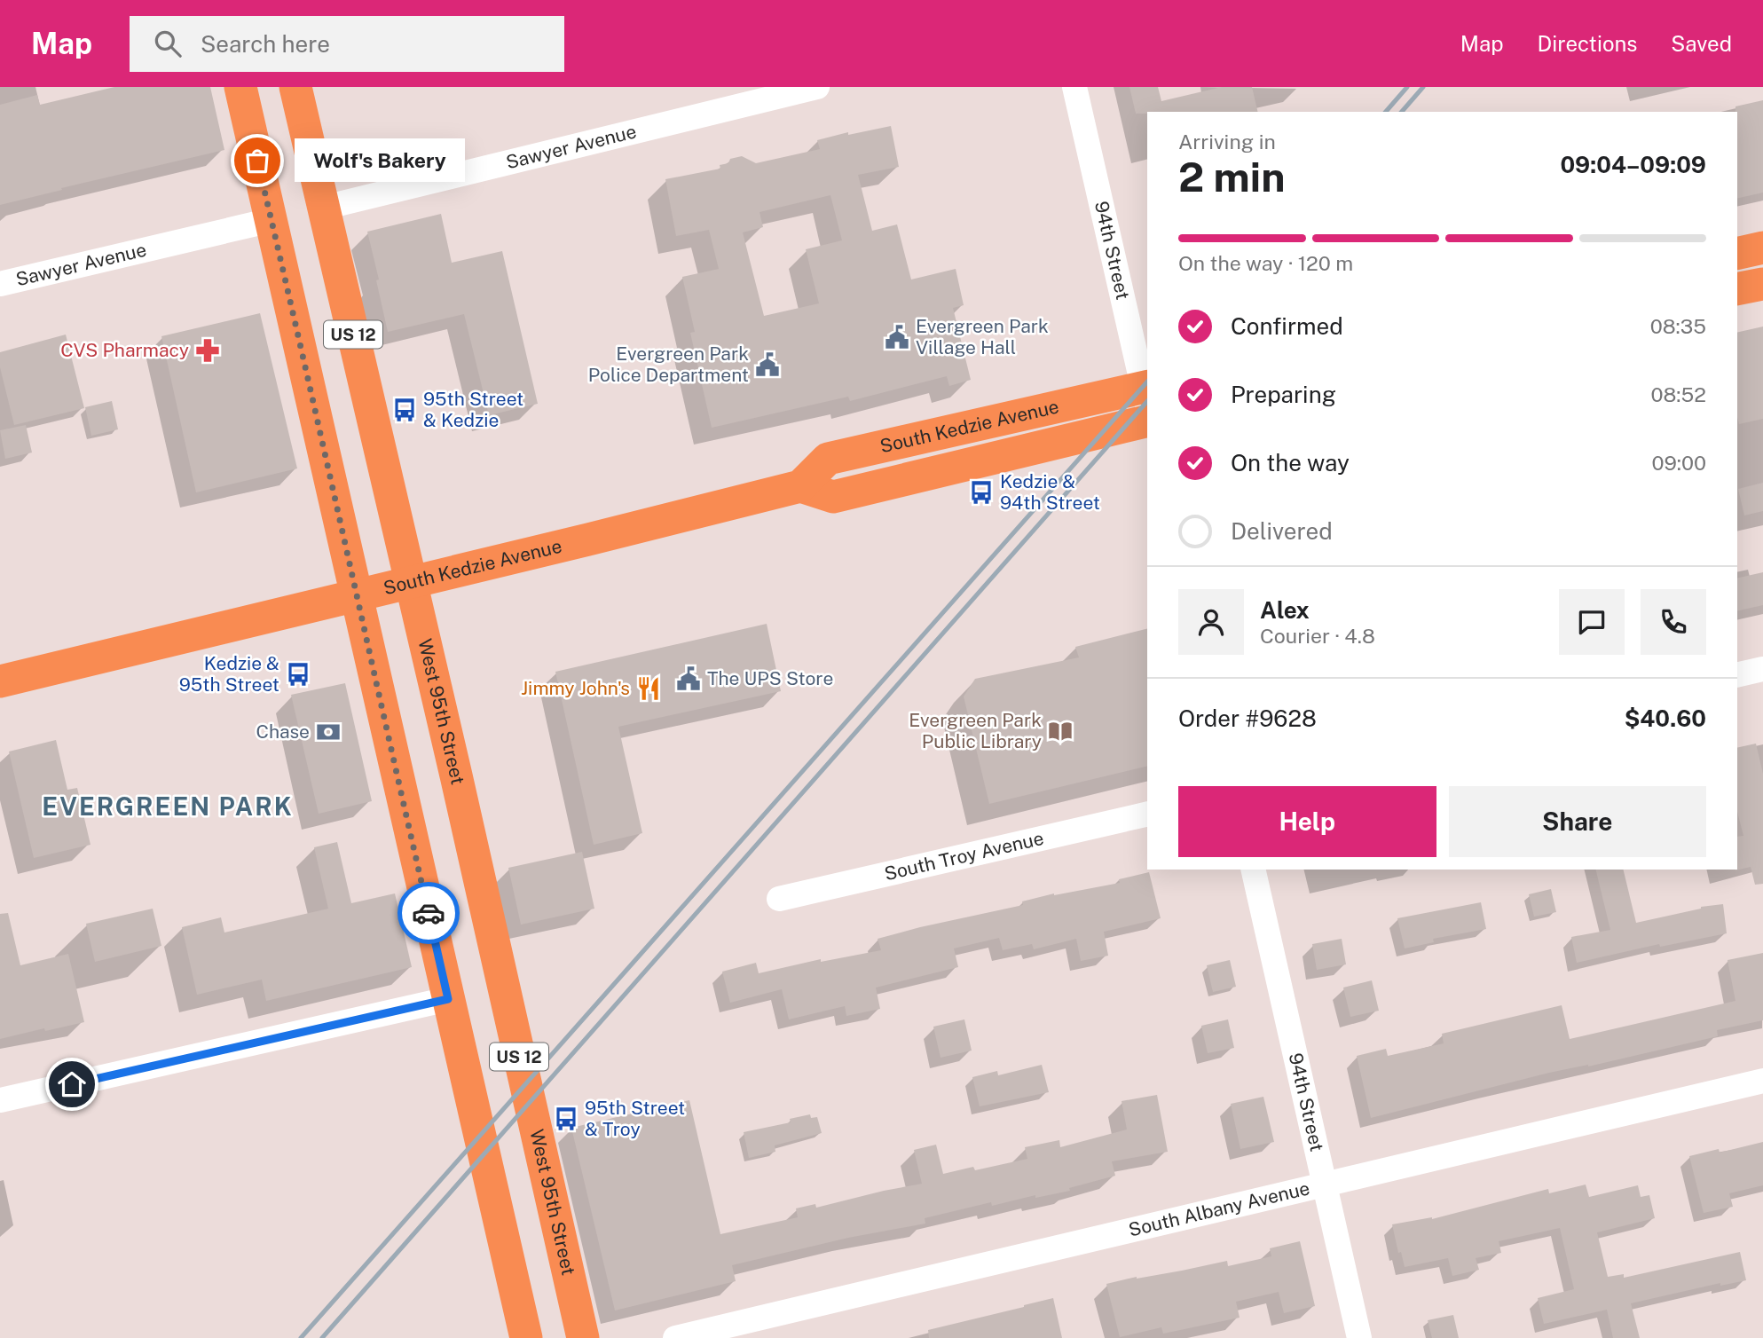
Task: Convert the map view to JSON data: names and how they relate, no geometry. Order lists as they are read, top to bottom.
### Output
{
  "streets": {
    "main road": ["US 12", "South Kedzie Avenue", "West 95th Street"],
    "street": [
      "Sawyer Avenue",
      "94th Street",
      "South Troy Avenue",
      "South Albany Avenue"
    ]
  },
  "crossings": [
    ["Sawyer Avenue", "US 12"],
    ["Sawyer Avenue", "West 95th Street"],
    ["94th Street", "South Kedzie Avenue"],
    ["94th Street", "South Albany Avenue"],
    ["US 12", "South Kedzie Avenue"],
    ["South Kedzie Avenue", "West 95th Street"]
  ],
  "districts": ["EVERGREEN PARK"],
  "places": {
    "other": ["Wolf's Bakery"],
    "public building": ["Evergreen Park Village Hall", "Evergreen Park Police Department", "The UPS Store"],
    "pharmacy": ["CVS Pharmacy"],
    "bus stop": [
      "95th Street & Kedzie",
      "Kedzie & 94th Street",
      "Kedzie & 95th Street",
      "95th Street & Troy"
    ],
    "restaurant": ["Jimmy John's"],
    "library": ["Evergreen Park Public Library"],
    "bank": ["Chase"]
  },
  "page": {
    "header": "Map",
    "search": "Search here",
    "nav": ["Map", "Directions", "Saved"],
    "heading": ["2 min", "Arriving in", "09:04–09:09"],
    "panel": [
      "Alex",
      "Courier · 4.8",
      "Order #9628",
      "$40.60"
    ],
    "bubble": "Wolf's Bakery",
    "bar": "On the way · 120 m",
    "list": [
      ["Confirmed", "08:35"],
      ["Preparing", "08:52"],
      ["On the way", "09:00"],
      "Delivered"
    ],
    "buttons": ["Help", "Share"]
  }
}
